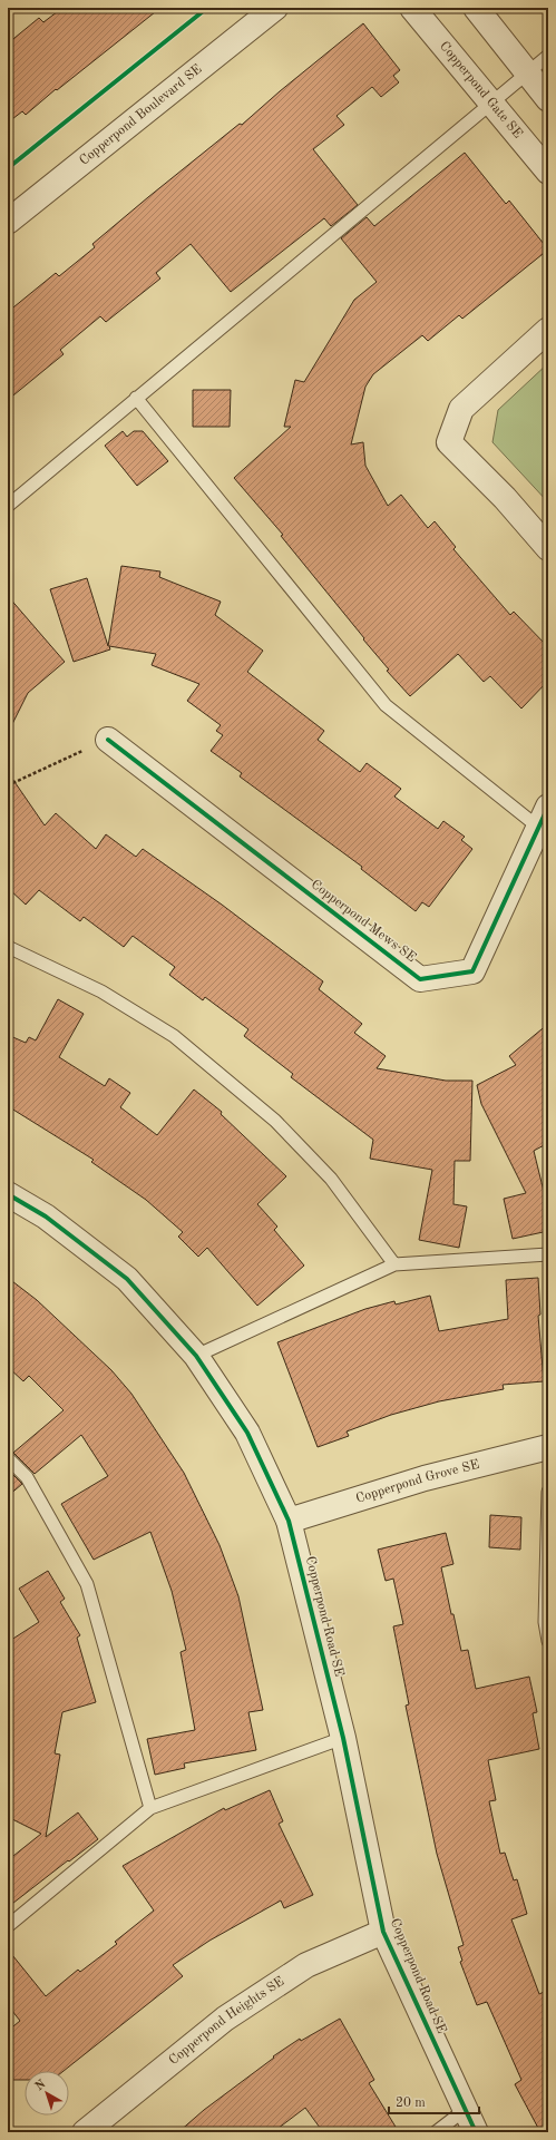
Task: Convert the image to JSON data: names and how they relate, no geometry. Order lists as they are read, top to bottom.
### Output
{
  "streets": {
    "street": [
      "Copperpond Gate SE",
      "Copperpond Boulevard SE",
      "Copperpond Mews SE",
      "Copperpond Grove SE",
      "Copperpond Road SE",
      "Copperpond Heights SE"
    ]
  },
  "crossings": [
    ["Copperpond Grove SE", "Copperpond Road SE"],
    ["Copperpond Road SE", "Copperpond Heights SE"]
  ],
  "scale_bar": "20 m",
  "north": "top left"
}
